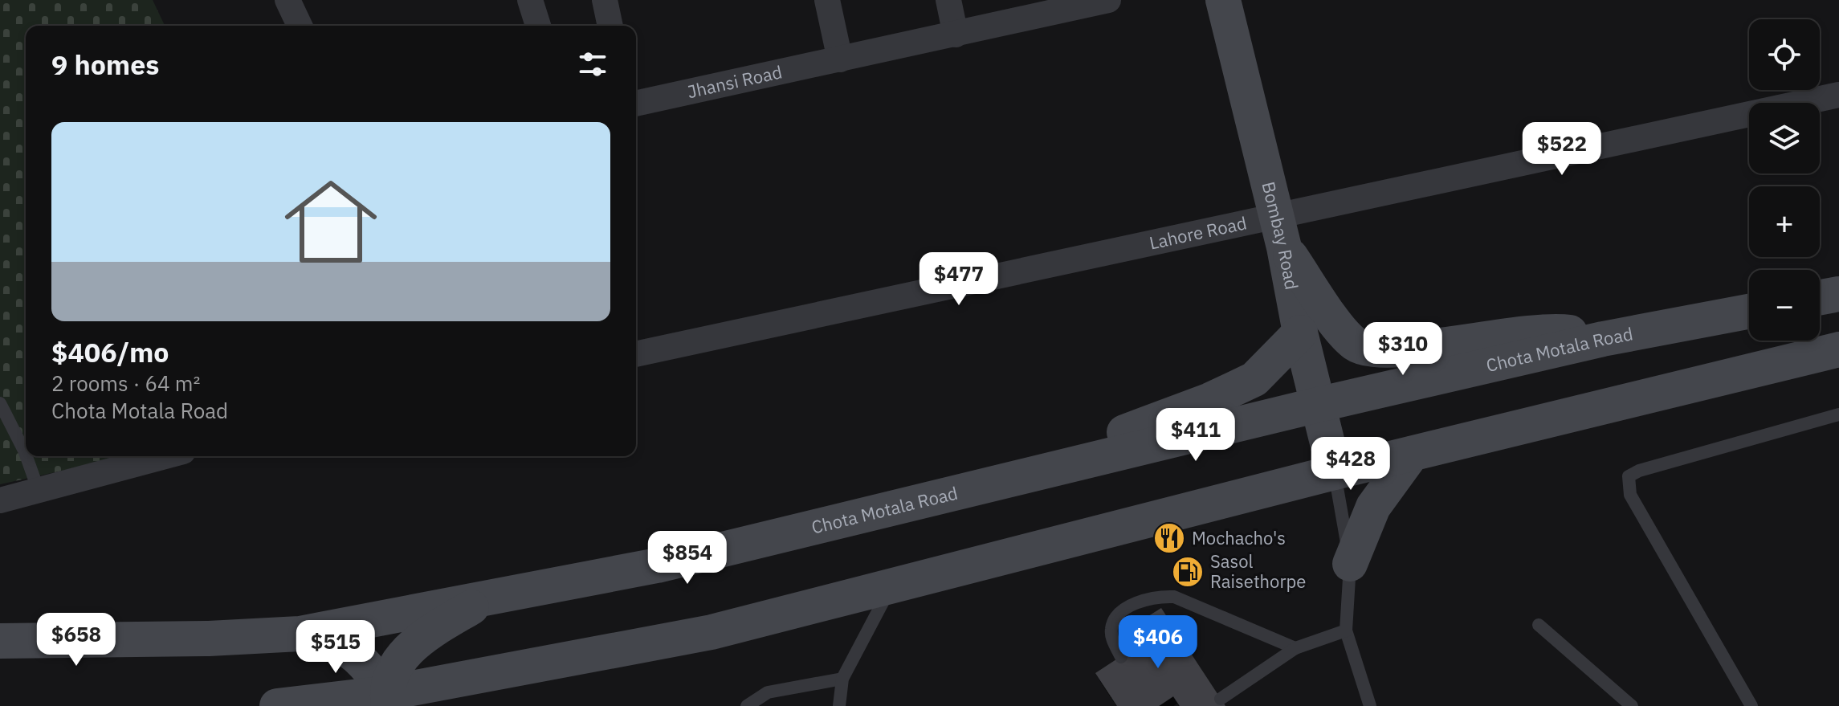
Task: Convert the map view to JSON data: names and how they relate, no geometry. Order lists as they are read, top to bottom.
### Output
{
  "streets": {
    "street": [
      "Jhansi Road",
      "Lahore Road",
      "Bombay Road",
      "Chota Motala Road"
    ]
  },
  "crossings": [
    ["Lahore Road", "Bombay Road"],
    ["Bombay Road", "Chota Motala Road"]
  ],
  "places": {
    "restaurant": ["Mochacho's"],
    "fuel station": ["Sasol Raisethorpe"]
  },
  "page": {
    "map_buttons": ["+", "−"],
    "heading": "9 homes",
    "list": [
      {
        "name": "$406/mo",
        "note": "2 rooms · 64 m² · Chota Motala Road"
      }
    ],
    "price": [
      "$522",
      "$477",
      "$310",
      "$411",
      "$428",
      "$854",
      "$658",
      "$406",
      "$515"
    ]
  }
}
